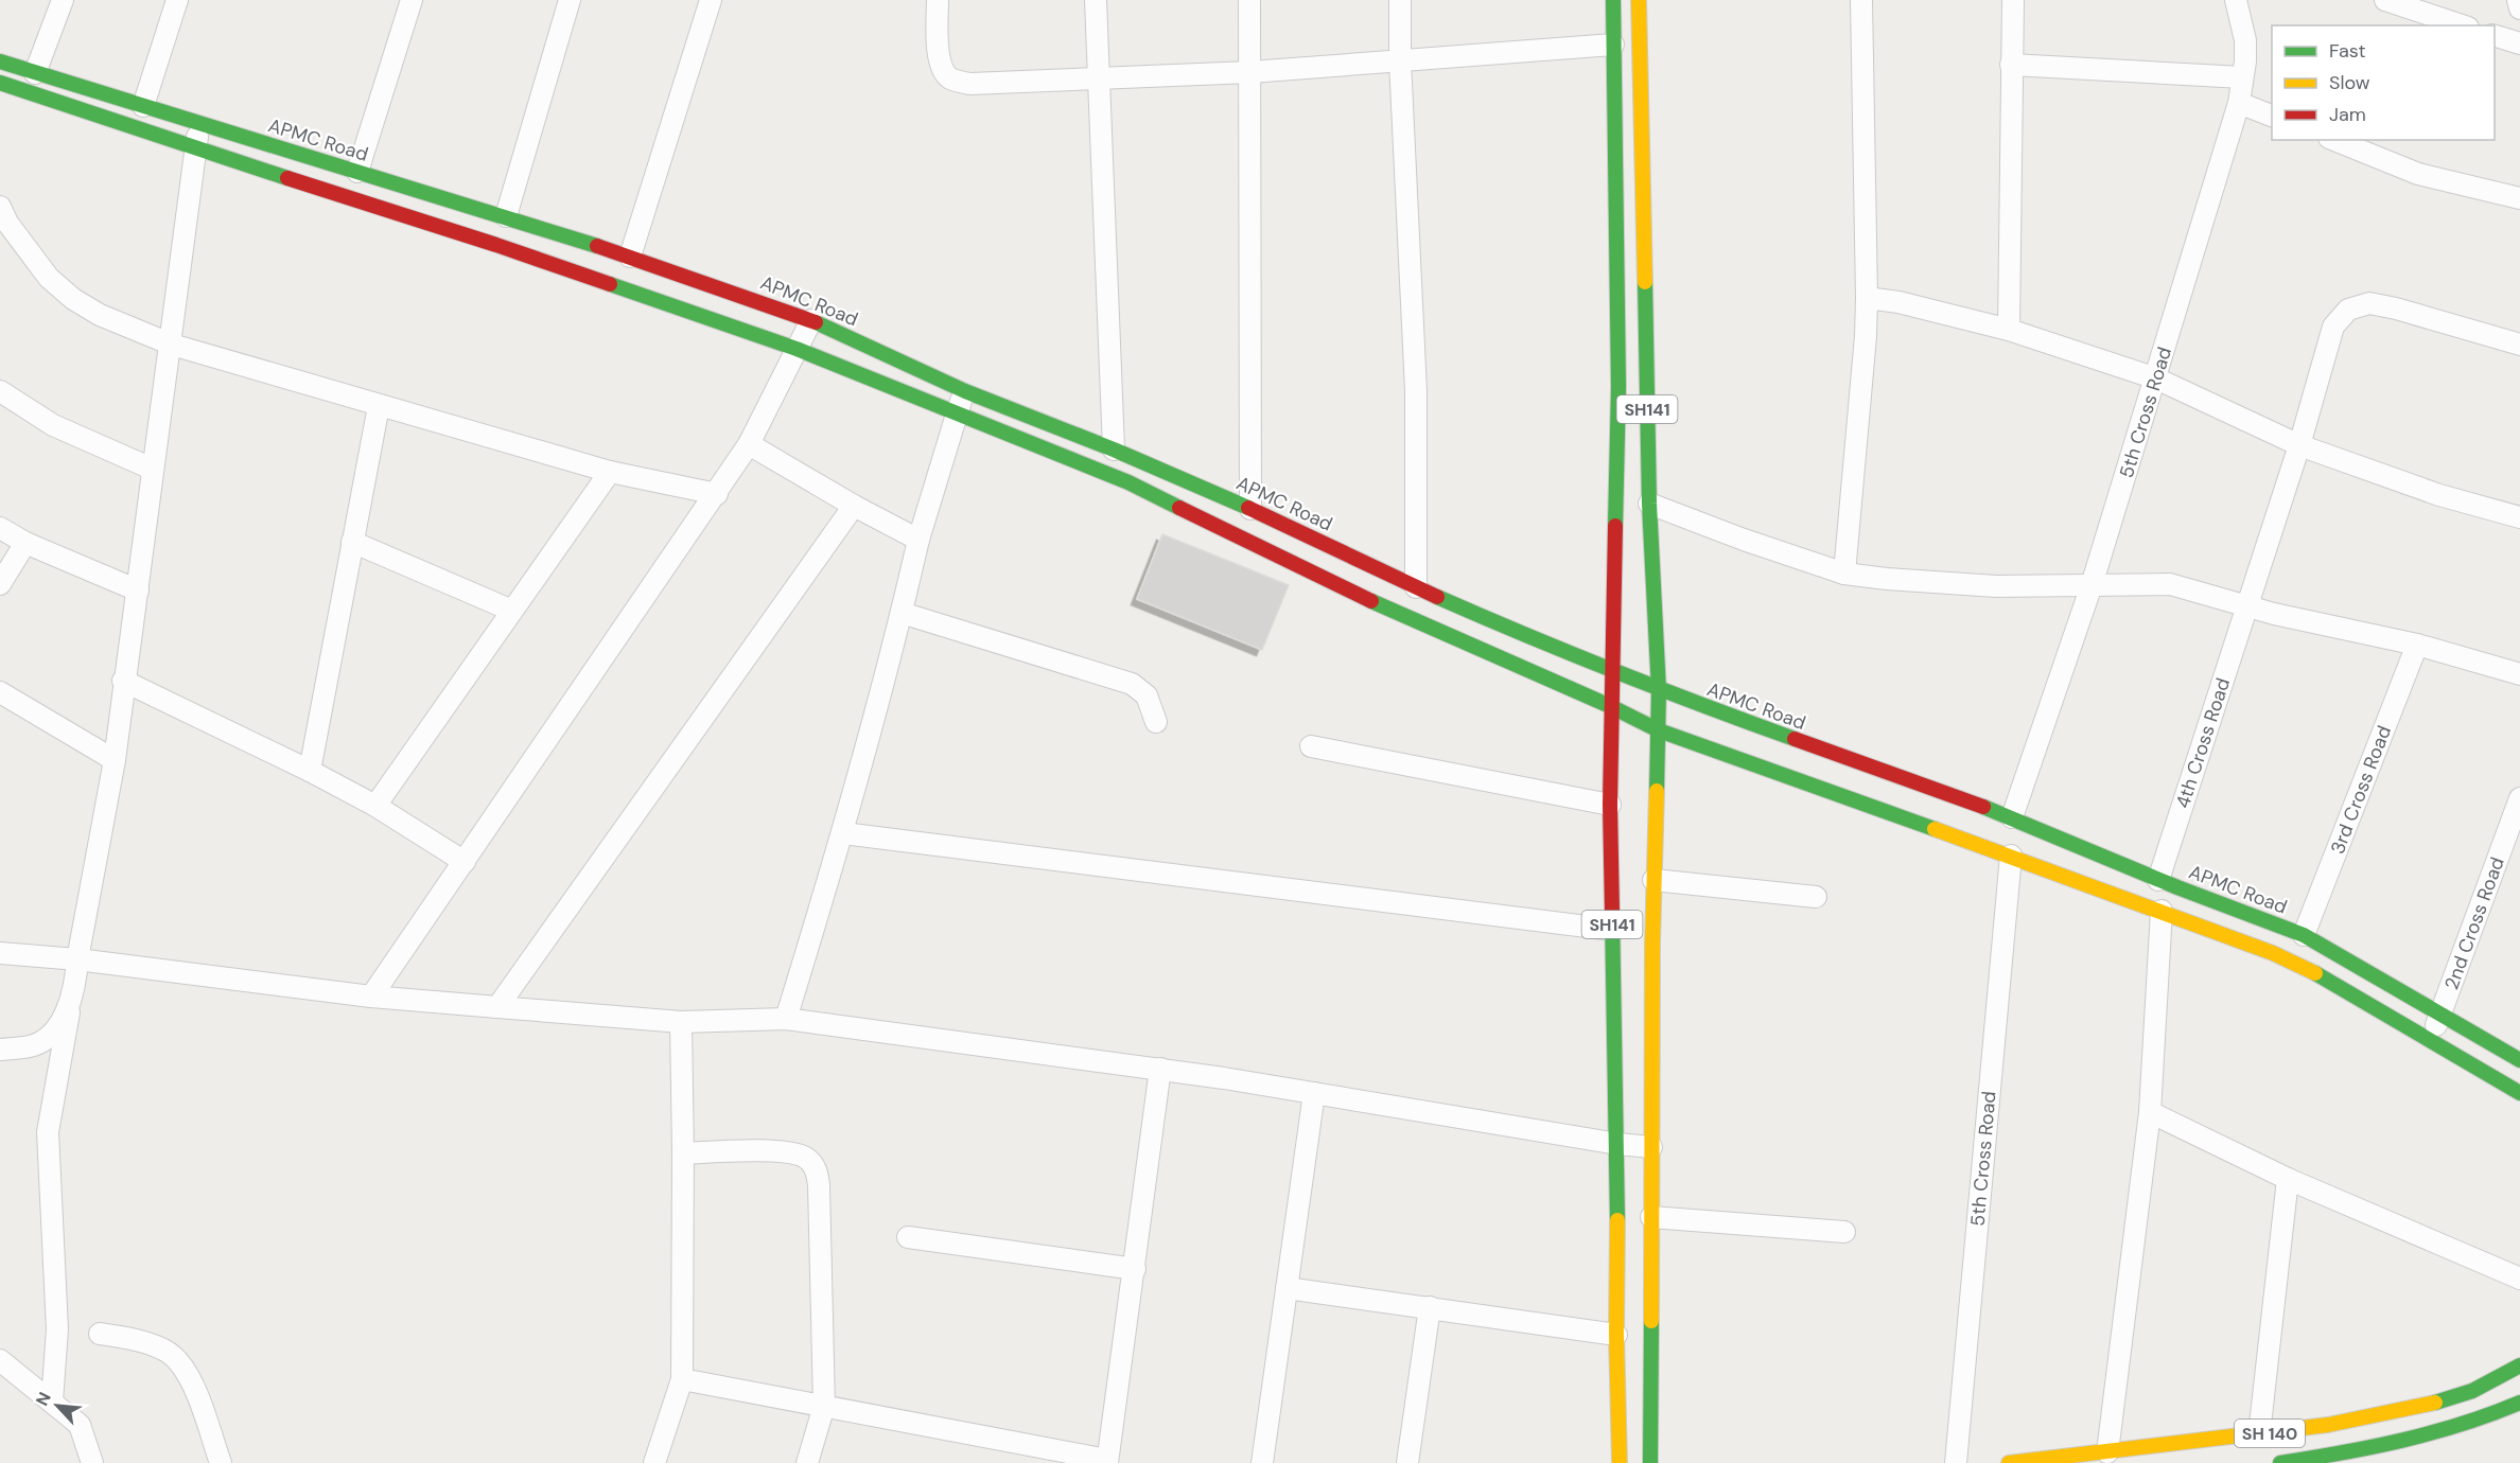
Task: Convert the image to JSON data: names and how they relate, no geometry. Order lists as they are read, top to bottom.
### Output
{
  "streets": {
    "street": [
      "APMC Road",
      "SH141",
      "5th Cross Road",
      "4th Cross Road",
      "3rd Cross Road",
      "2nd Cross Road",
      "SH 140"
    ]
  },
  "crossings": [
    ["APMC Road", "SH141"],
    ["APMC Road", "5th Cross Road"],
    ["APMC Road", "4th Cross Road"],
    ["APMC Road", "3rd Cross Road"],
    ["APMC Road", "2nd Cross Road"]
  ],
  "legend": ["Fast", "Slow", "Jam"],
  "north": "top left"
}
